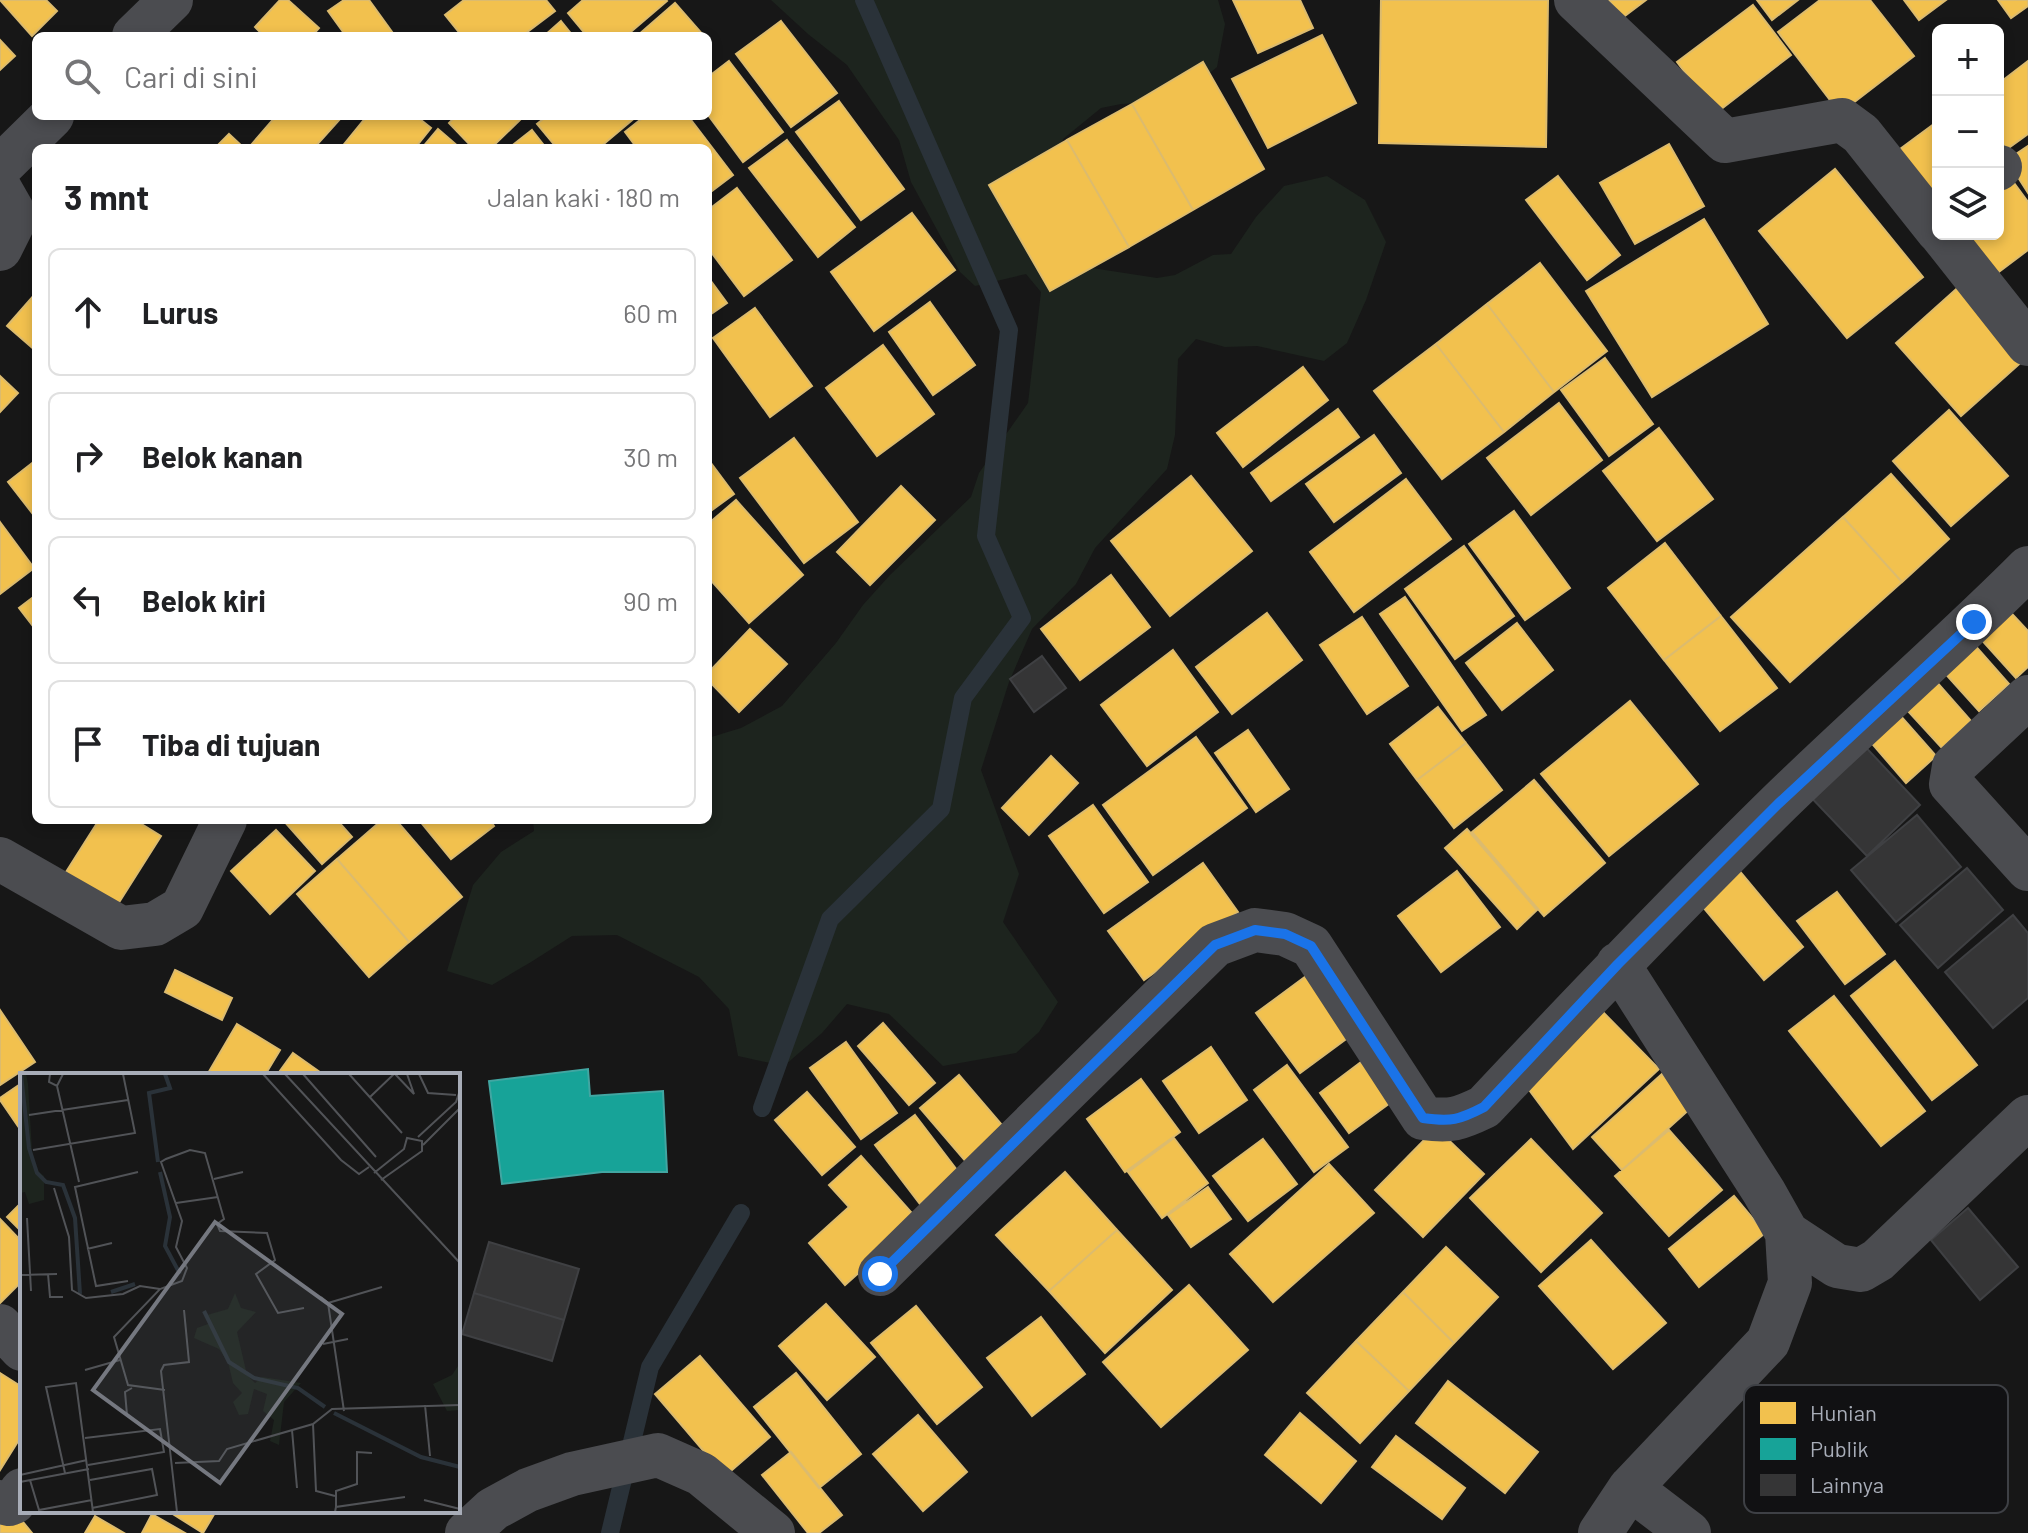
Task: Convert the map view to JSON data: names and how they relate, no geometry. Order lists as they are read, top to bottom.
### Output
{
  "legend": ["Hunian", "Publik", "Lainnya"],
  "page": {
    "map_buttons": ["+", "−"],
    "search": "Cari di sini",
    "heading": ["3 mnt", "Jalan kaki · 180 m"],
    "list": [
      ["Lurus", "60 m"],
      ["Belok kanan", "30 m"],
      ["Belok kiri", "90 m"],
      "Tiba di tujuan"
    ]
  }
}
